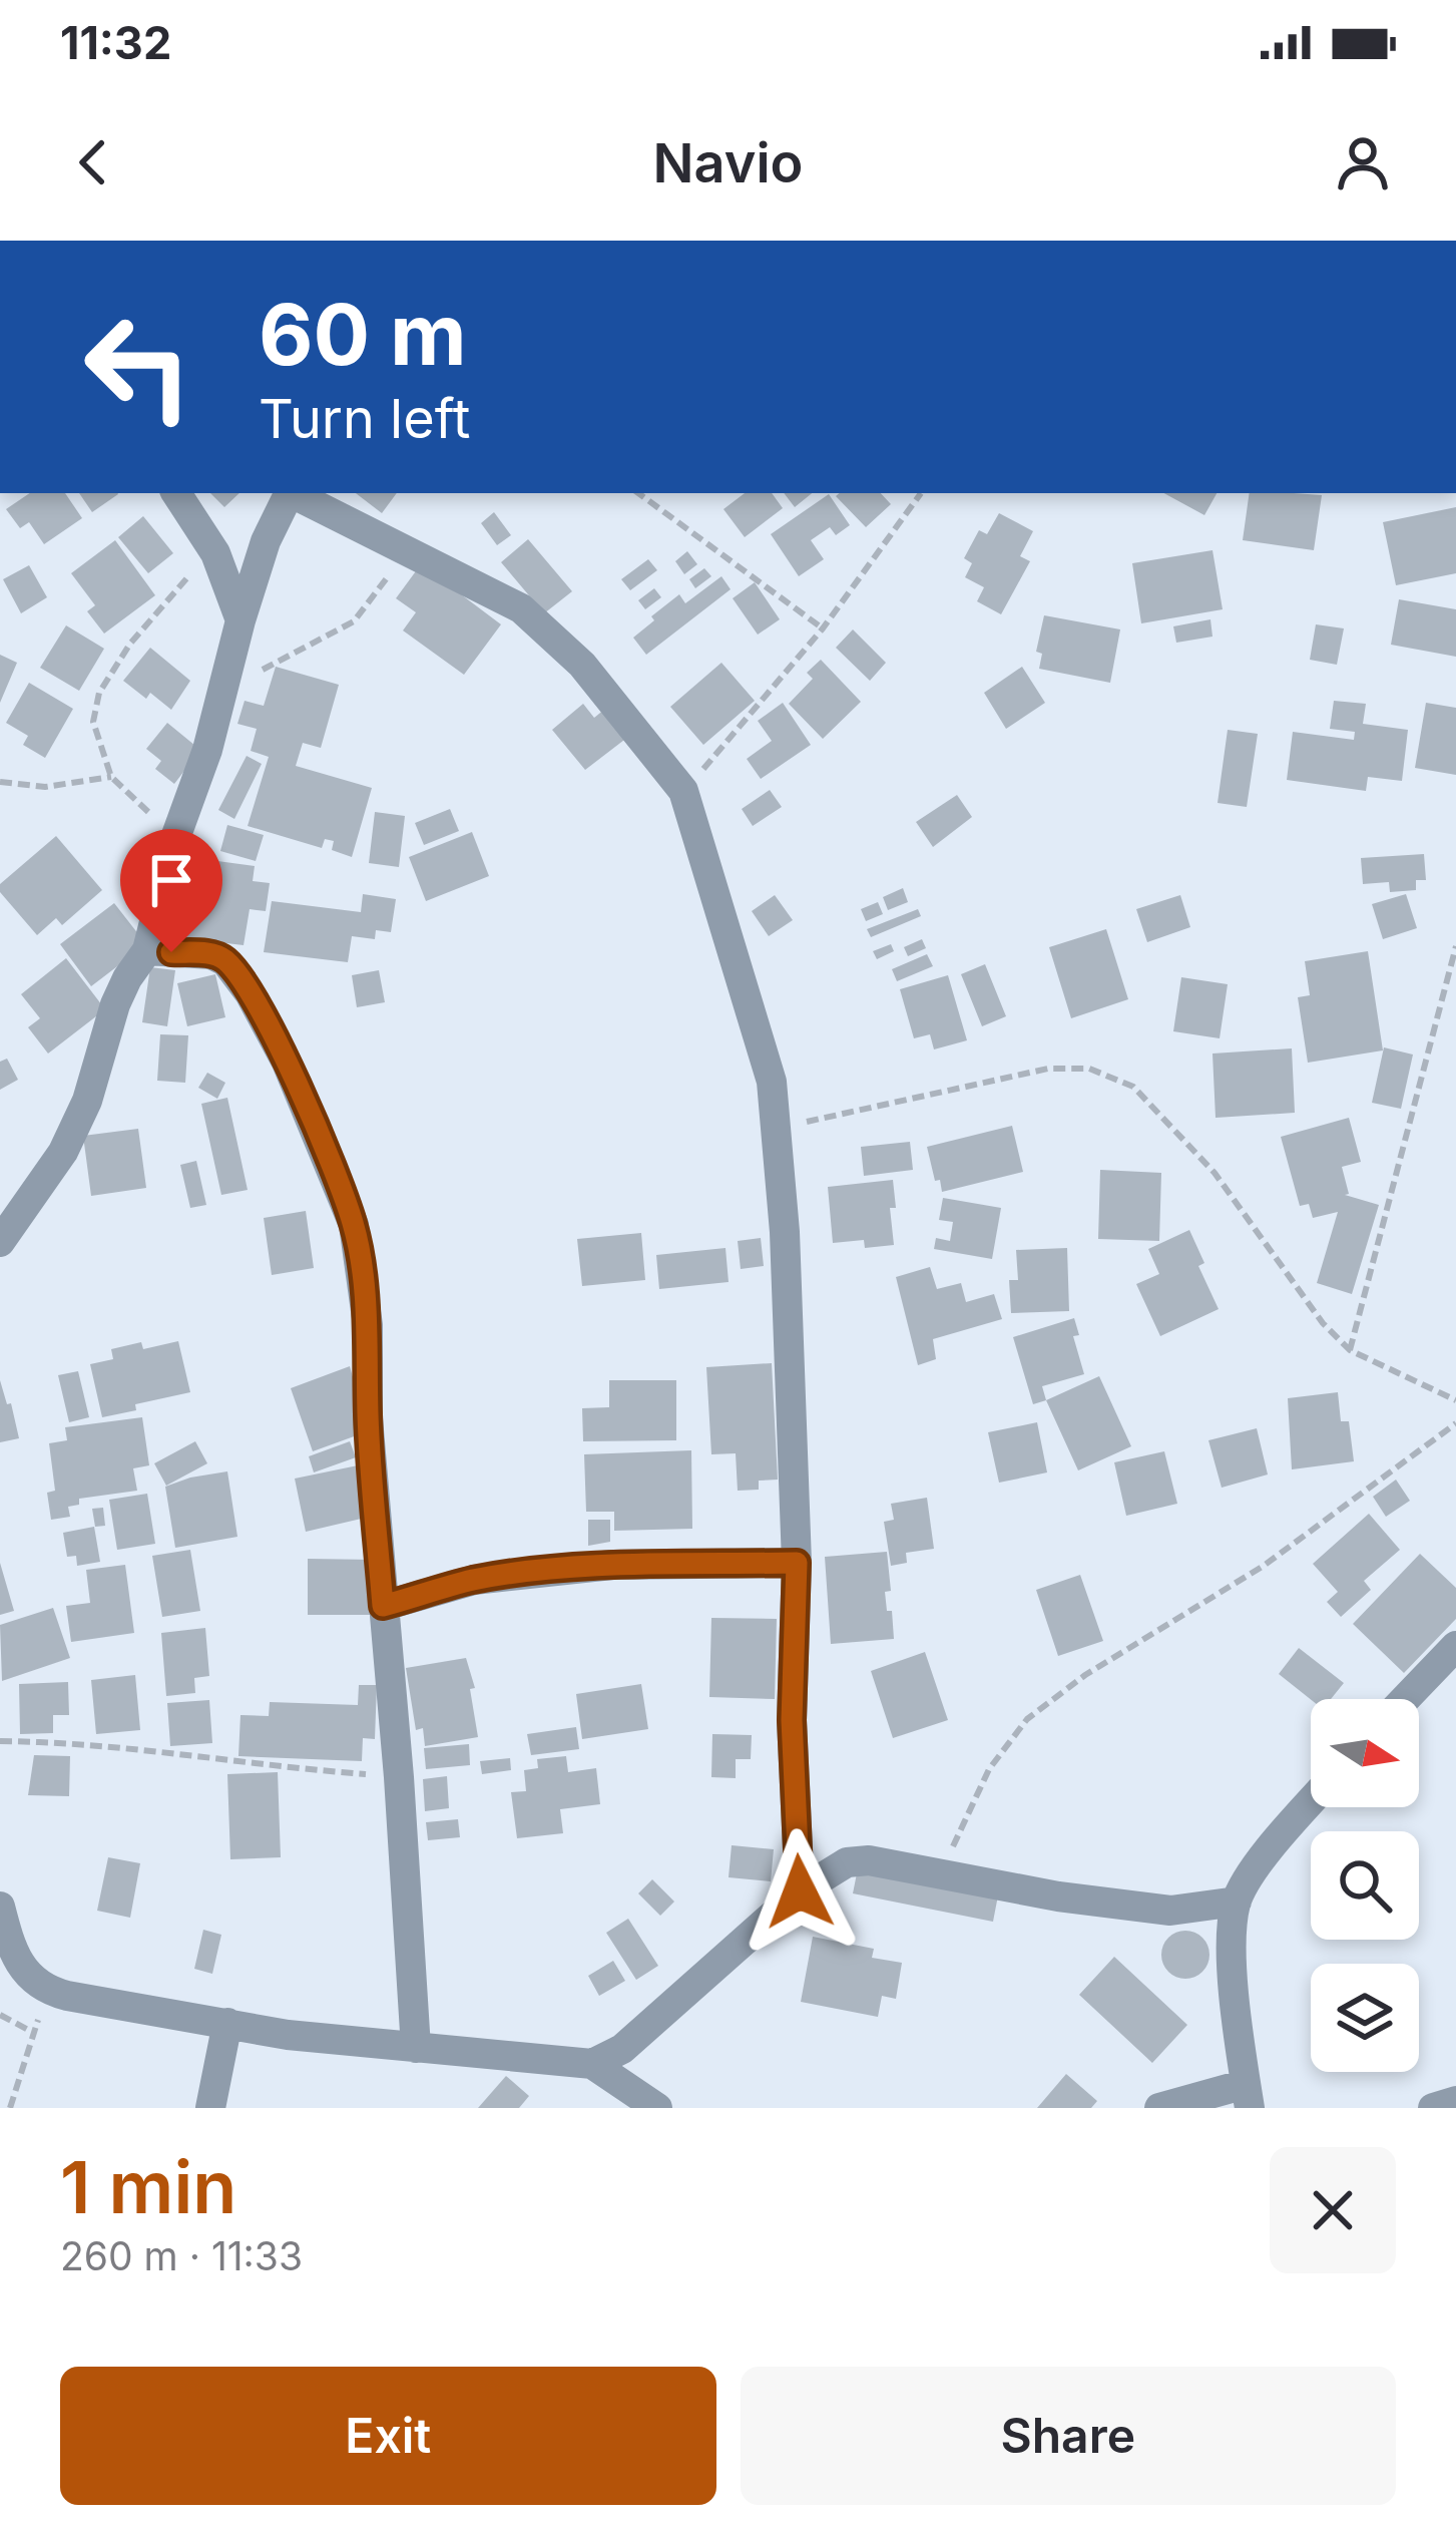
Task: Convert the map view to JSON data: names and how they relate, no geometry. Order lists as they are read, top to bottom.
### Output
{
  "north": "right",
  "page": {
    "status": "11:32",
    "header": "Navio",
    "turn": ["60 m", "Turn left"],
    "heading": ["1 min", "260 m · 11:33"],
    "buttons": ["Exit", "Share"]
  }
}
